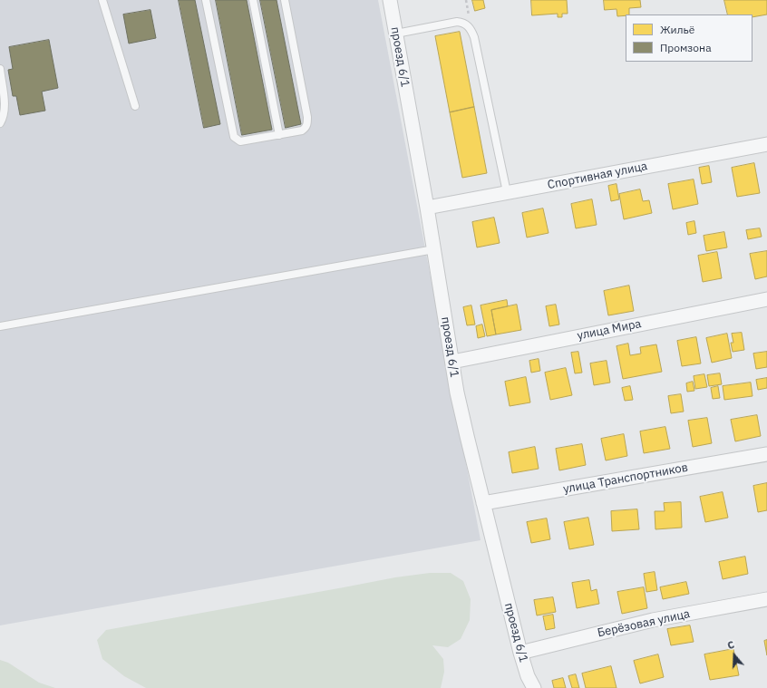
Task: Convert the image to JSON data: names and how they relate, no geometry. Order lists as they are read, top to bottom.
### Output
{
  "streets": {
    "street": [
      "проезд 6/1",
      "Спортивная улица",
      "улица Мира",
      "улица Транспортников",
      "Берёзовая улица"
    ]
  },
  "crossings": [
    ["проезд 6/1", "Спортивная улица"],
    ["проезд 6/1", "улица Мира"],
    ["проезд 6/1", "улица Транспортников"],
    ["проезд 6/1", "Берёзовая улица"]
  ],
  "legend": ["Жильё", "Промзона"],
  "north": "top"
}
